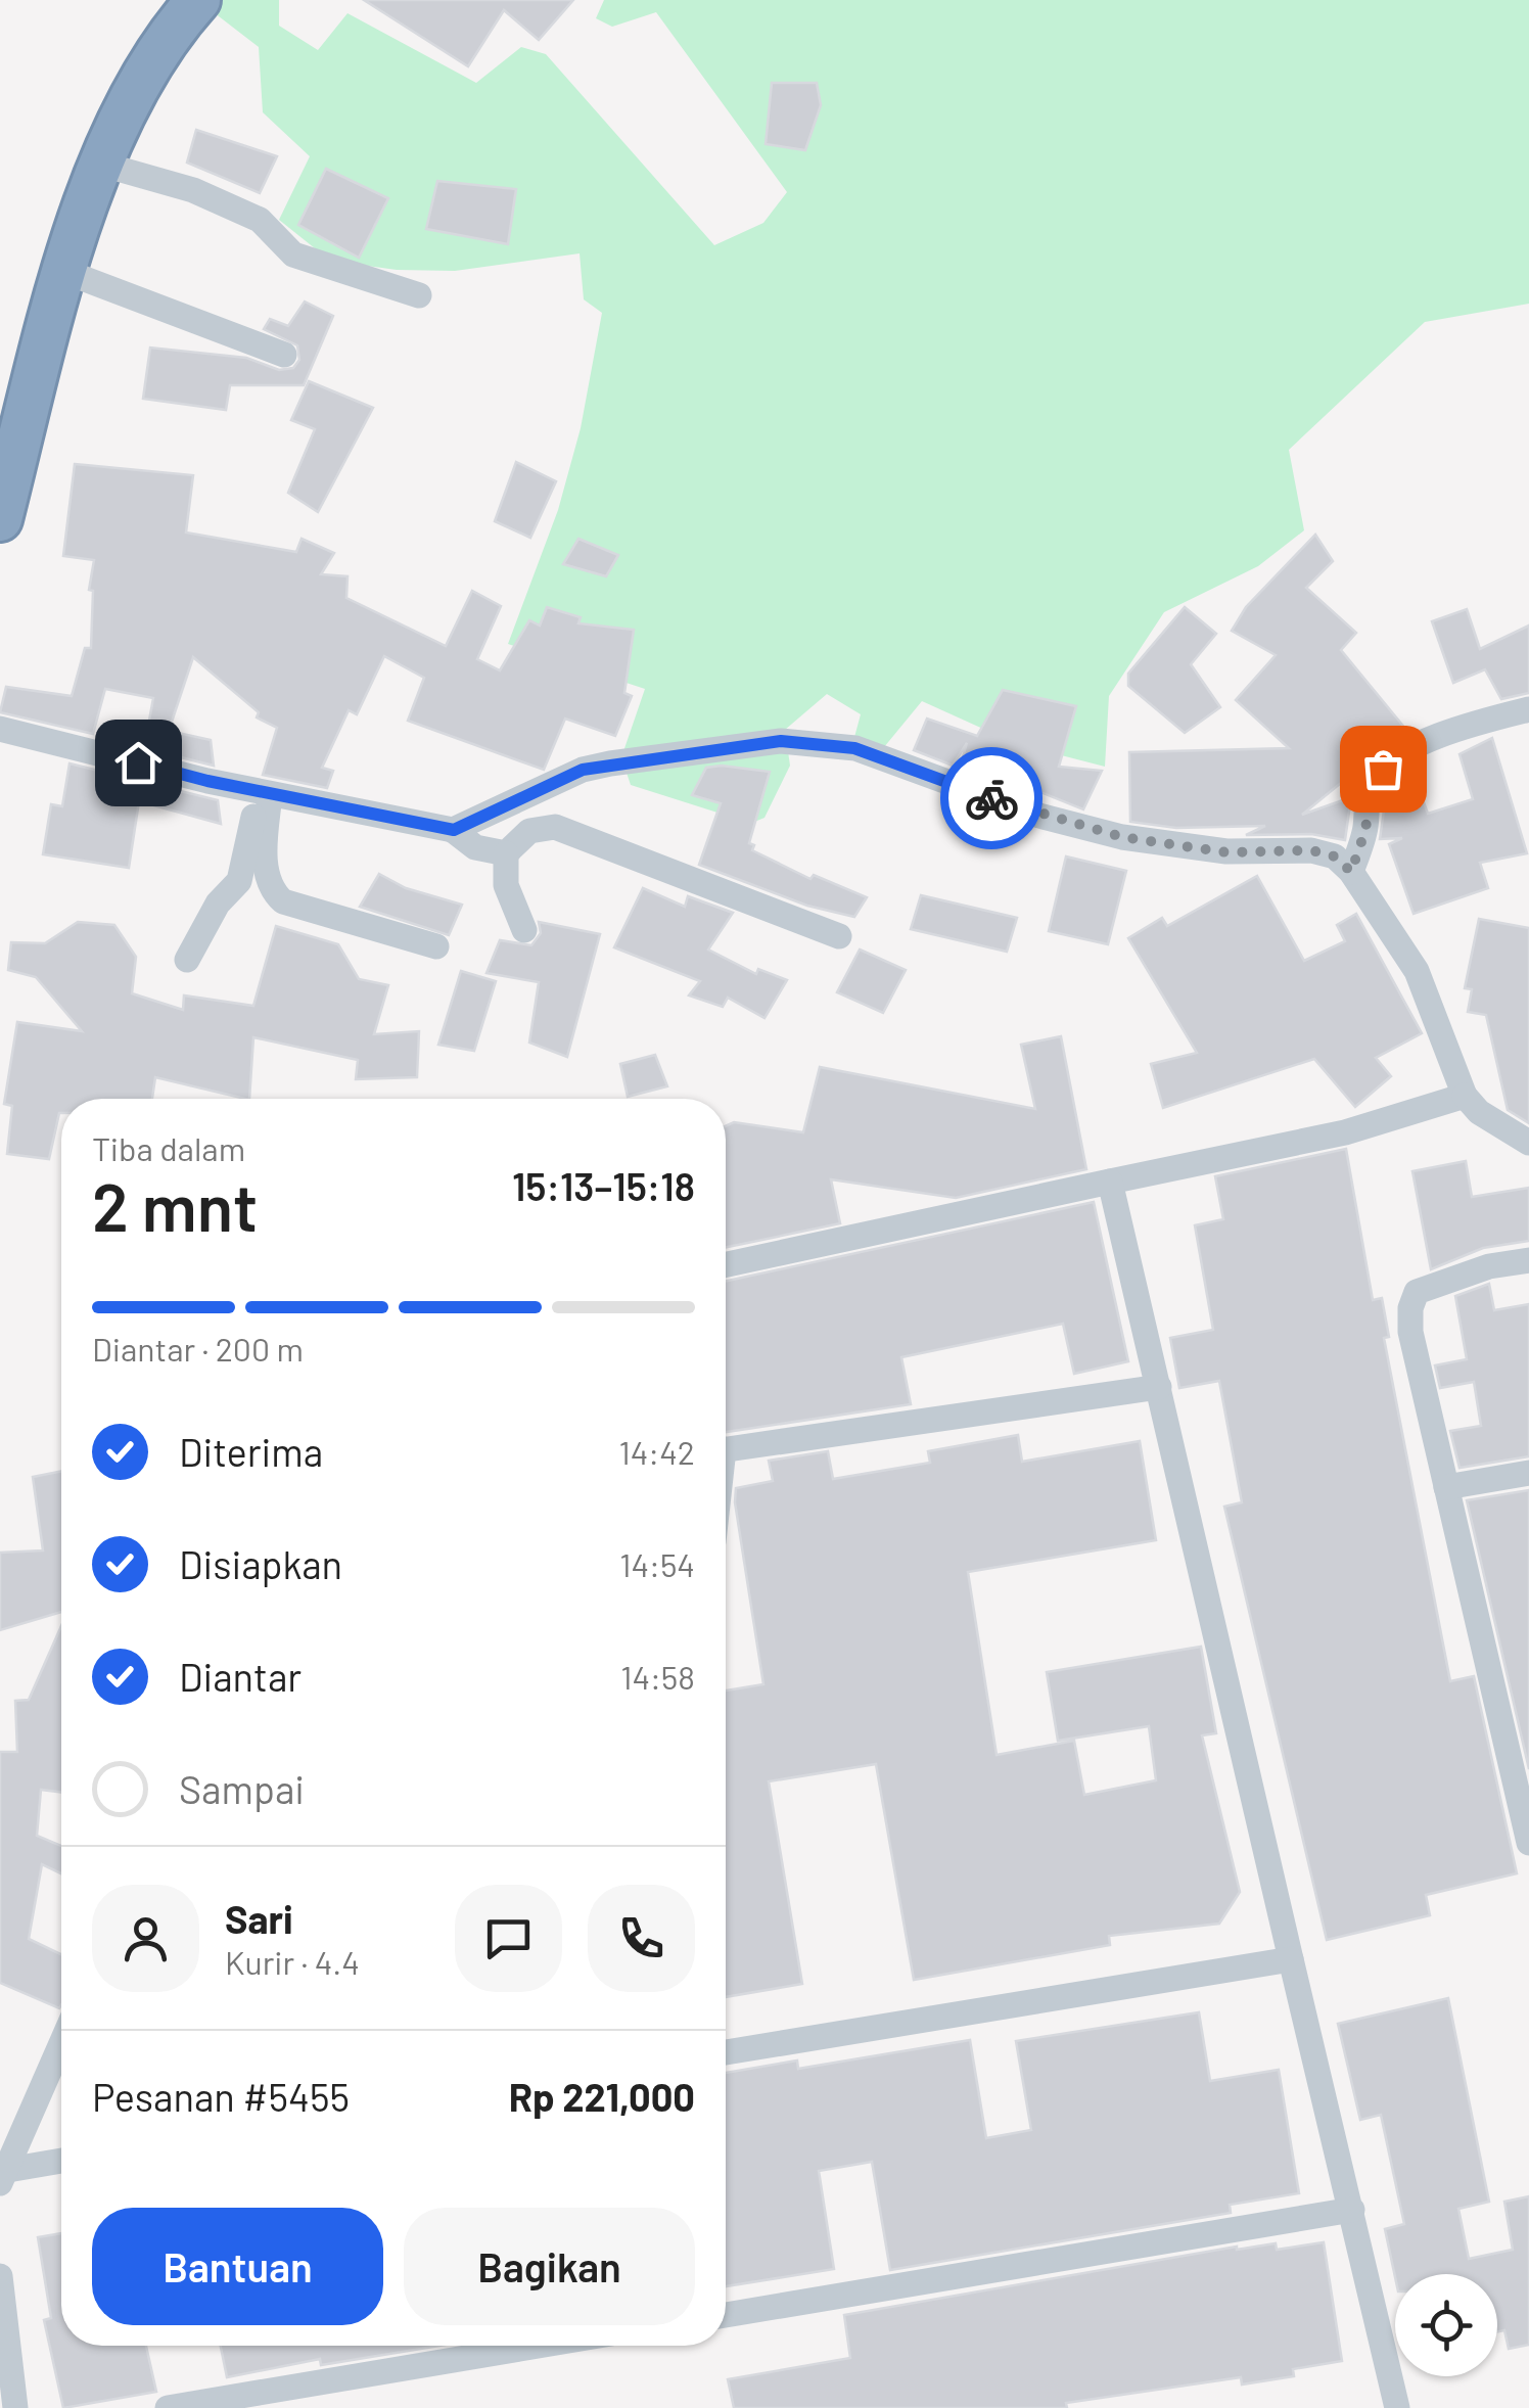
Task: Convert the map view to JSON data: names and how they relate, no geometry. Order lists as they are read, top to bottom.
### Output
{
  "page": {
    "heading": ["2 mnt", "Tiba dalam", "15:13–15:18"],
    "panel": [
      "Sari",
      "Kurir · 4.4",
      "Pesanan #5455",
      "Rp 221,000"
    ],
    "bar": "Diantar · 200 m",
    "list": [
      ["Diterima", "14:42"],
      ["Disiapkan", "14:54"],
      ["Diantar", "14:58"],
      "Sampai"
    ],
    "buttons": ["Bantuan", "Bagikan"]
  }
}
